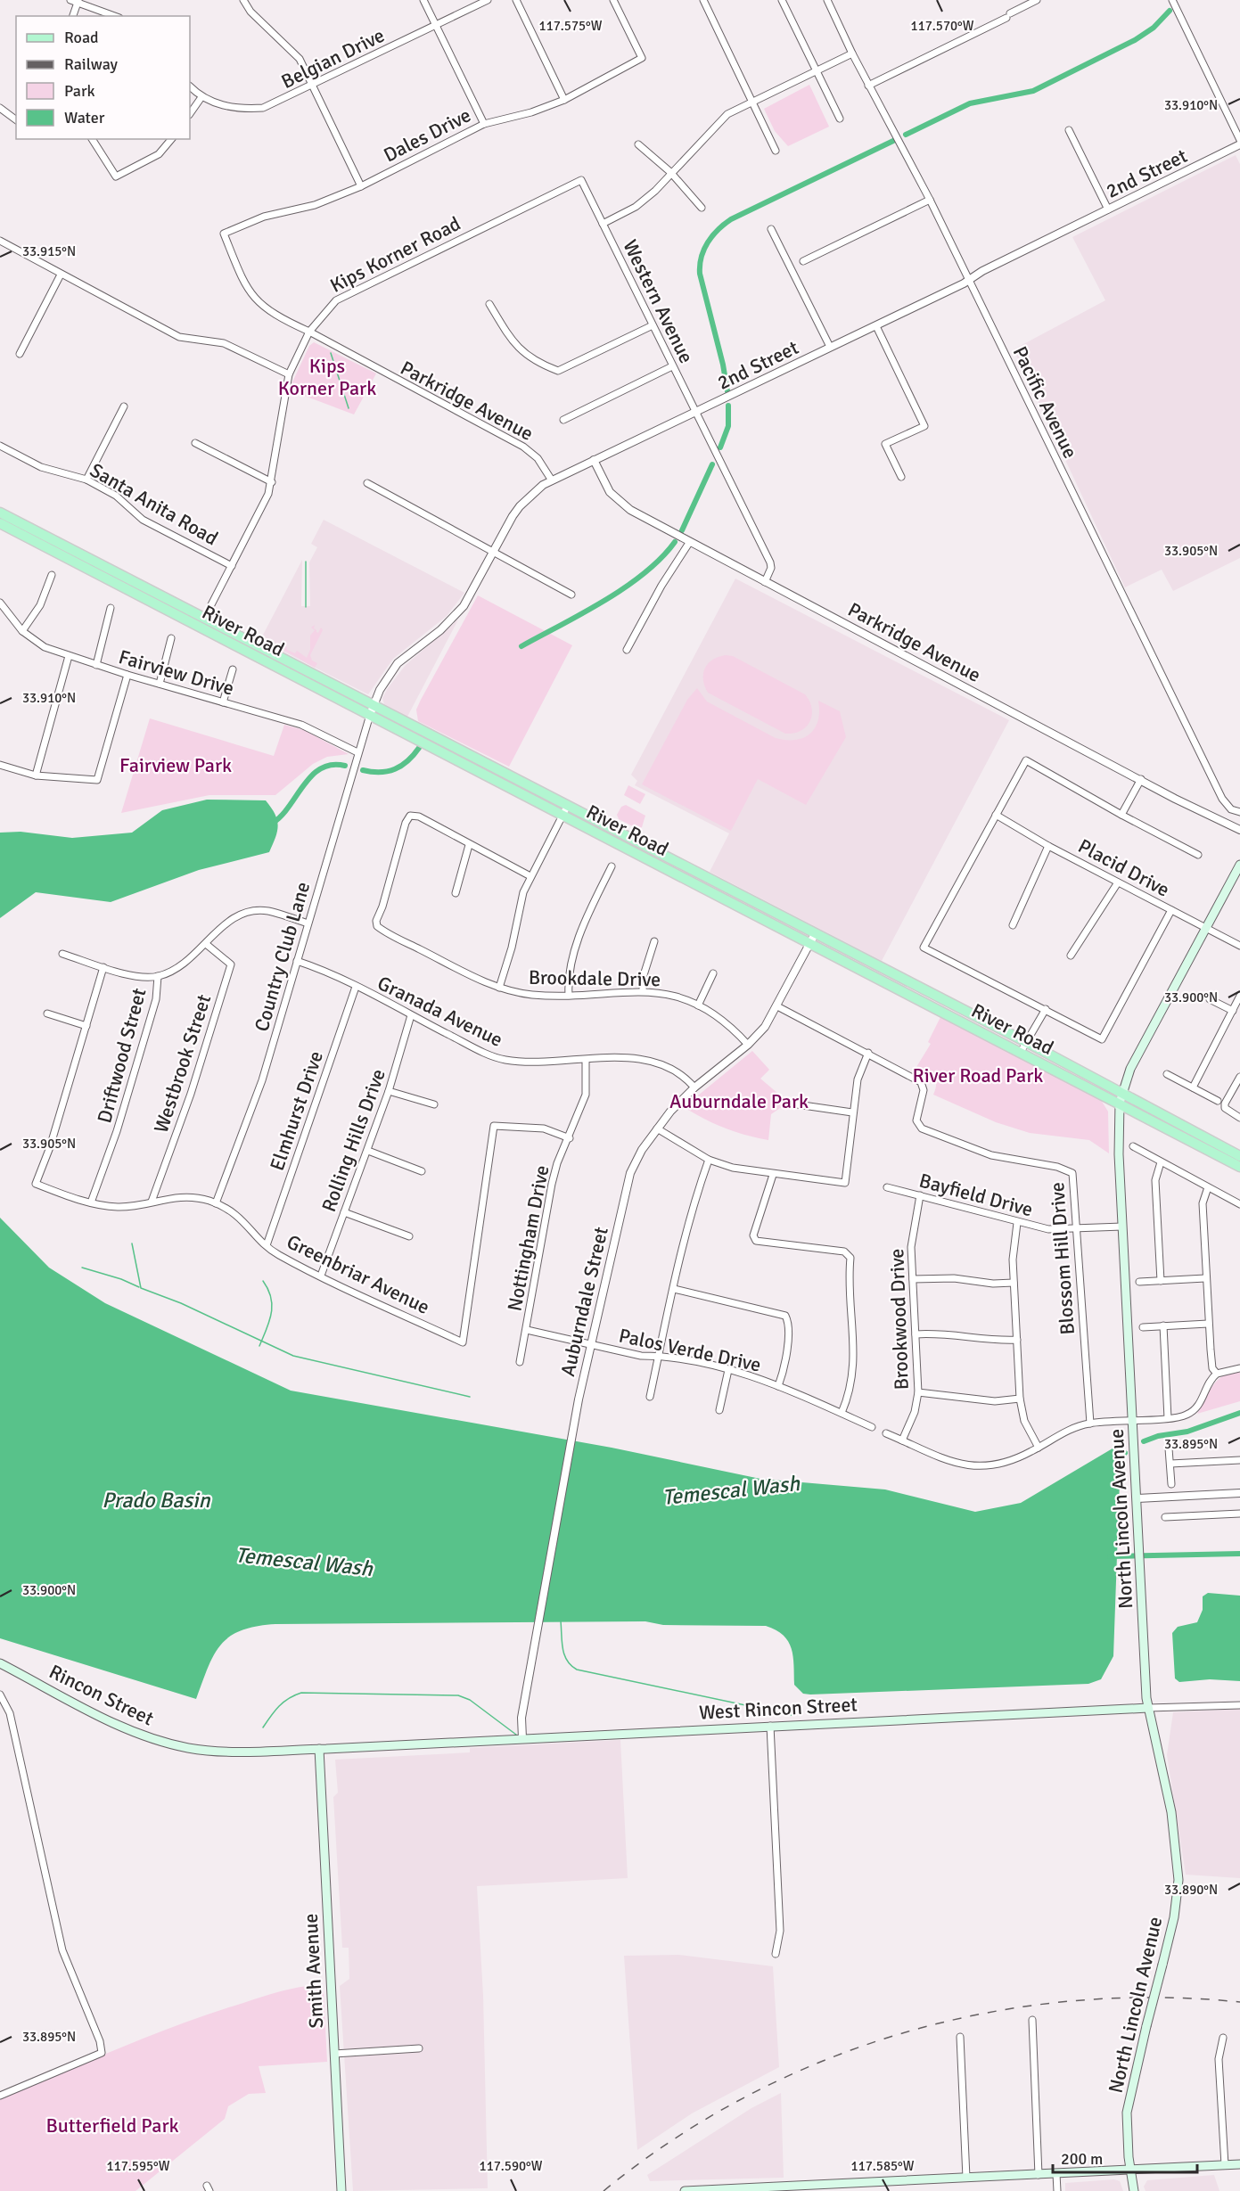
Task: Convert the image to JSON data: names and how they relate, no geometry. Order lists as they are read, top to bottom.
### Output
{
  "streets": {
    "main road": [
      "River Road",
      "North Lincoln Avenue",
      "Rincon Street",
      "West Rincon Street",
      "Smith Avenue"
    ],
    "street": [
      "Belgian Drive",
      "Dales Drive",
      "2nd Street",
      "Kips Korner Road",
      "Western Avenue",
      "Parkridge Avenue",
      "Pacific Avenue",
      "Santa Anita Road",
      "Fairview Drive",
      "Placid Drive",
      "Country Club Lane",
      "Brookdale Drive",
      "Granada Avenue",
      "Driftwood Street",
      "Westbrook Street",
      "Elmhurst Drive",
      "Rolling Hills Drive",
      "Bayfield Drive",
      "Nottingham Drive",
      "Blossom Hill Drive",
      "Greenbriar Avenue",
      "Auburndale Street",
      "Brookwood Drive",
      "Palos Verde Drive"
    ]
  },
  "crossings": [
    ["Dales Drive", "Parkridge Avenue"],
    ["2nd Street", "Western Avenue"],
    ["2nd Street", "Parkridge Avenue"],
    ["2nd Street", "Pacific Avenue"],
    ["2nd Street", "River Road"],
    ["2nd Street", "Country Club Lane"],
    ["Kips Korner Road", "Western Avenue"],
    ["Kips Korner Road", "Parkridge Avenue"],
    ["Kips Korner Road", "Santa Anita Road"],
    ["Kips Korner Road", "River Road"],
    ["Western Avenue", "Parkridge Avenue"],
    ["River Road", "Country Club Lane"],
    ["River Road", "Auburndale Street"],
    ["River Road", "North Lincoln Avenue"],
    ["Fairview Drive", "Country Club Lane"],
    ["Placid Drive", "North Lincoln Avenue"],
    ["Country Club Lane", "Granada Avenue"],
    ["Country Club Lane", "Greenbriar Avenue"],
    ["Brookdale Drive", "Auburndale Street"],
    ["Granada Avenue", "Elmhurst Drive"],
    ["Granada Avenue", "Rolling Hills Drive"],
    ["Granada Avenue", "Nottingham Drive"],
    ["Granada Avenue", "Auburndale Street"],
    ["Driftwood Street", "Greenbriar Avenue"],
    ["Westbrook Street", "Greenbriar Avenue"],
    ["Elmhurst Drive", "Greenbriar Avenue"],
    ["Rolling Hills Drive", "Greenbriar Avenue"],
    ["Bayfield Drive", "Blossom Hill Drive"],
    ["Bayfield Drive", "Brookwood Drive"],
    ["Bayfield Drive", "North Lincoln Avenue"],
    ["Nottingham Drive", "Greenbriar Avenue"],
    ["Nottingham Drive", "Palos Verde Drive"],
    ["Blossom Hill Drive", "Auburndale Street"],
    ["Auburndale Street", "Palos Verde Drive"],
    ["Auburndale Street", "West Rincon Street"],
    ["North Lincoln Avenue", "West Rincon Street"],
    ["Rincon Street", "West Rincon Street"],
    ["Rincon Street", "Smith Avenue"],
    ["West Rincon Street", "Smith Avenue"]
  ],
  "water": ["Temescal Wash", "Prado Basin"],
  "parks": [
    "Kips Korner Park",
    "Fairview Park",
    "River Road Park",
    "Auburndale Park",
    "Butterfield Park"
  ],
  "legend": [
    "Road",
    "Railway",
    "Park",
    "Water"
  ],
  "scale_bar": "200 m",
  "coordinates": [
    "117.575°W",
    "117.570°W",
    "33.910°N",
    "33.915°N",
    "33.905°N",
    "33.900°N",
    "33.895°N",
    "33.890°N",
    "117.595°W",
    "117.590°W",
    "117.585°W"
  ]
}
